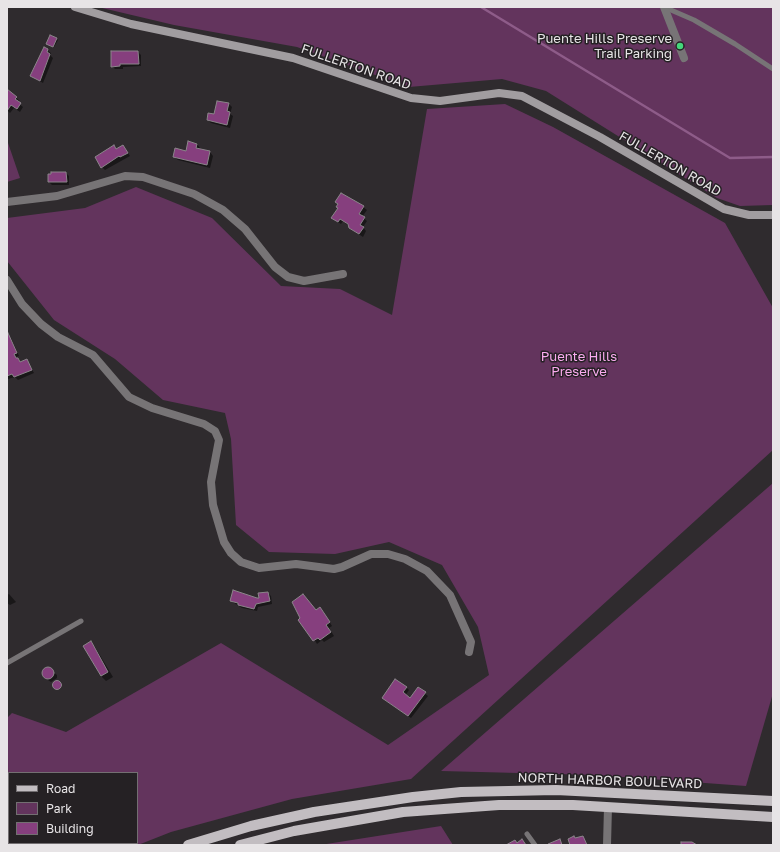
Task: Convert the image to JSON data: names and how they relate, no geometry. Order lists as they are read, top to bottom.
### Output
{
  "streets": {
    "main road": ["NORTH HARBOR BOULEVARD"],
    "street": ["FULLERTON ROAD"]
  },
  "parks": ["Puente Hills Preserve"],
  "places": ["Puente Hills Preserve Trail Parking"],
  "legend": ["Road", "Park", "Building"]
}
